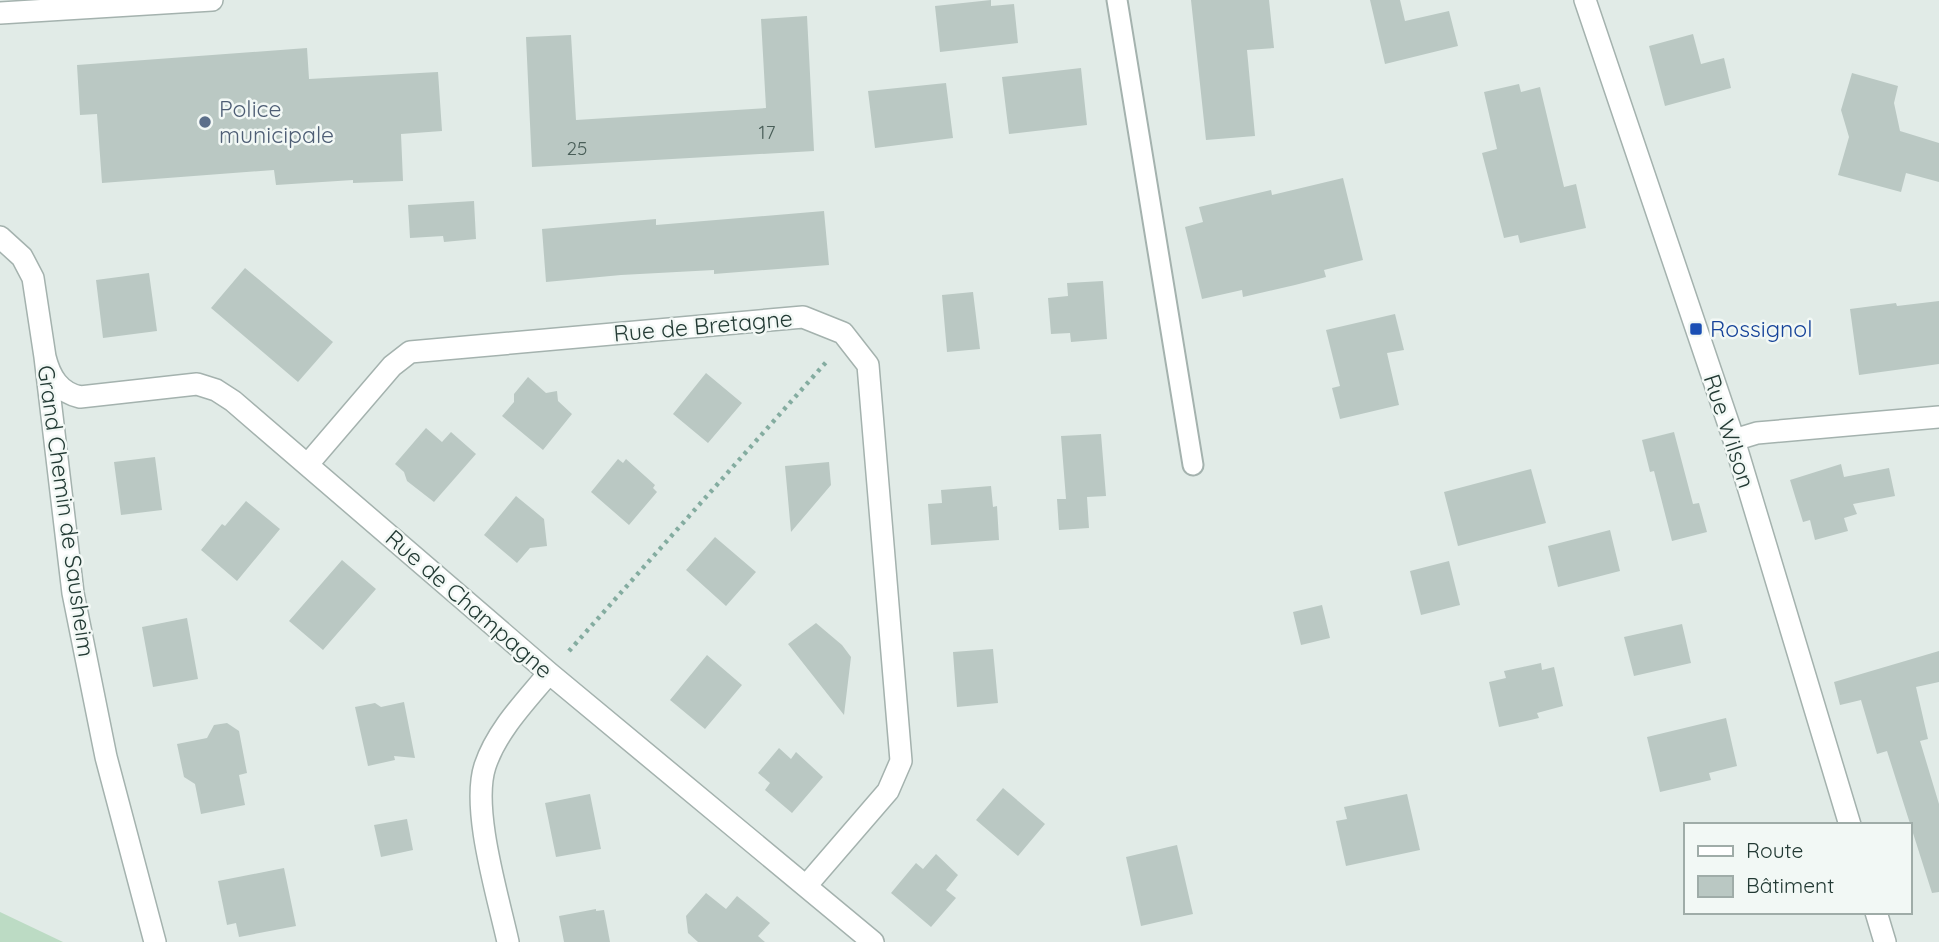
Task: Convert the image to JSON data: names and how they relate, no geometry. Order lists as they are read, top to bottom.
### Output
{
  "streets": {
    "street": [
      "Rue de Bretagne",
      "Rue Wilson",
      "Grand Chemin de Sausheim",
      "Rue de Champagne"
    ]
  },
  "crossings": [
    ["Rue de Bretagne", "Rue de Champagne"],
    ["Grand Chemin de Sausheim", "Rue de Champagne"]
  ],
  "places": {
    "other": ["Police municipale"],
    "transit": ["Rossignol"]
  },
  "house_numbers": ["17", "25"],
  "legend": ["Route", "Bâtiment"]
}
